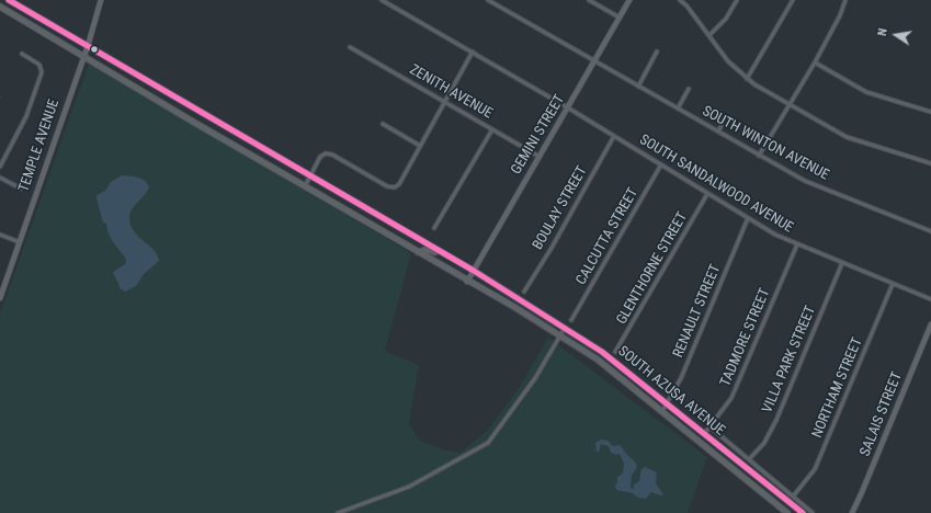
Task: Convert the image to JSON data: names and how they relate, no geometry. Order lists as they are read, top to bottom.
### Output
{
  "streets": {
    "main road": ["SOUTH AZUSA AVENUE"],
    "street": [
      "ZENITH AVENUE",
      "GEMINI STREET",
      "SOUTH WINTON AVENUE",
      "TEMPLE AVENUE",
      "SOUTH SANDALWOOD AVENUE",
      "BOULAY STREET",
      "CALCUTTA STREET",
      "GLENTHORNE STREET",
      "RENAULT STREET",
      "TADMORE STREET",
      "VILLA PARK STREET",
      "NORTHAM STREET",
      "SALAIS STREET"
    ]
  },
  "crossings": [
    ["ZENITH AVENUE", "GEMINI STREET"],
    ["GEMINI STREET", "SOUTH WINTON AVENUE"],
    ["GEMINI STREET", "SOUTH SANDALWOOD AVENUE"],
    ["GEMINI STREET", "SOUTH AZUSA AVENUE"],
    ["TEMPLE AVENUE", "SOUTH AZUSA AVENUE"],
    ["SOUTH SANDALWOOD AVENUE", "BOULAY STREET"],
    ["SOUTH SANDALWOOD AVENUE", "CALCUTTA STREET"],
    ["SOUTH SANDALWOOD AVENUE", "GLENTHORNE STREET"],
    ["SOUTH SANDALWOOD AVENUE", "RENAULT STREET"],
    ["SOUTH SANDALWOOD AVENUE", "TADMORE STREET"],
    ["SOUTH SANDALWOOD AVENUE", "VILLA PARK STREET"],
    ["SOUTH SANDALWOOD AVENUE", "NORTHAM STREET"],
    ["RENAULT STREET", "SOUTH AZUSA AVENUE"],
    ["TADMORE STREET", "SOUTH AZUSA AVENUE"]
  ],
  "north": "left"
}
